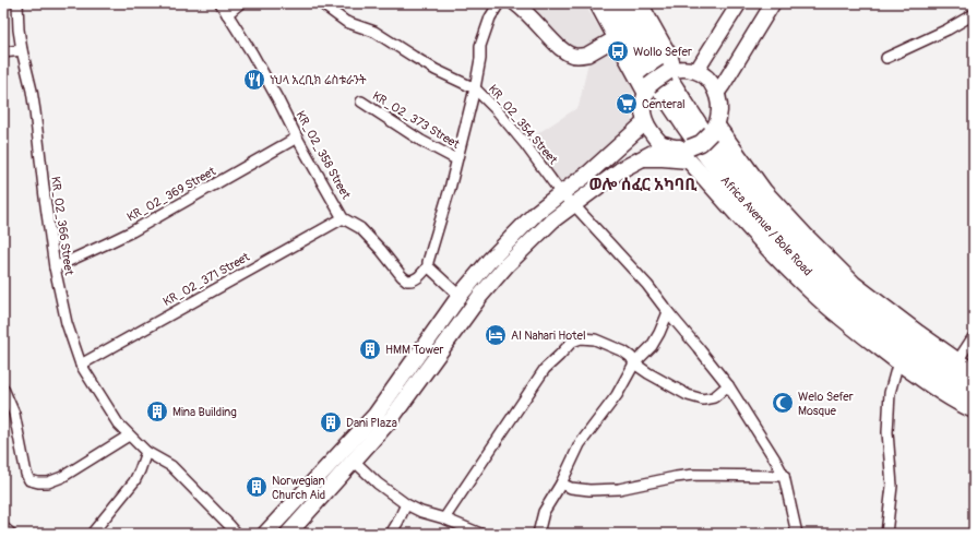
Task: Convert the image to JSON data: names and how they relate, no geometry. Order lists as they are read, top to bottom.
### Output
{
  "streets": {
    "main road": ["Africa Avenue / Bole Road"],
    "street": [
      "KR_02_373 Street",
      "KR_02_354 Street",
      "KR_02_358 Street",
      "KR_02_369 Street",
      "KR_02_366 Street",
      "KR_02_371 Street"
    ]
  },
  "crossings": [
    ["KR_02_373 Street", "KR_02_354 Street"],
    ["KR_02_373 Street", "KR_02_358 Street"],
    ["KR_02_358 Street", "KR_02_369 Street"],
    ["KR_02_358 Street", "KR_02_371 Street"],
    ["KR_02_369 Street", "KR_02_366 Street"],
    ["KR_02_366 Street", "KR_02_371 Street"]
  ],
  "districts": ["ወሎ ሰፈር አካባቢ"],
  "places": {
    "bus stop": ["Wollo Sefer"],
    "restaurant": ["ነህላ አረቢክ ሬስቱራንት"],
    "supermarket": ["Centeral"],
    "hotel": ["Al Nahari Hotel"],
    "building": [
      "HMM Tower",
      "Mina Building",
      "Dani Plaza",
      "Norwegian Church Aid"
    ],
    "mosque": ["Welo Sefer Mosque"]
  }
}
